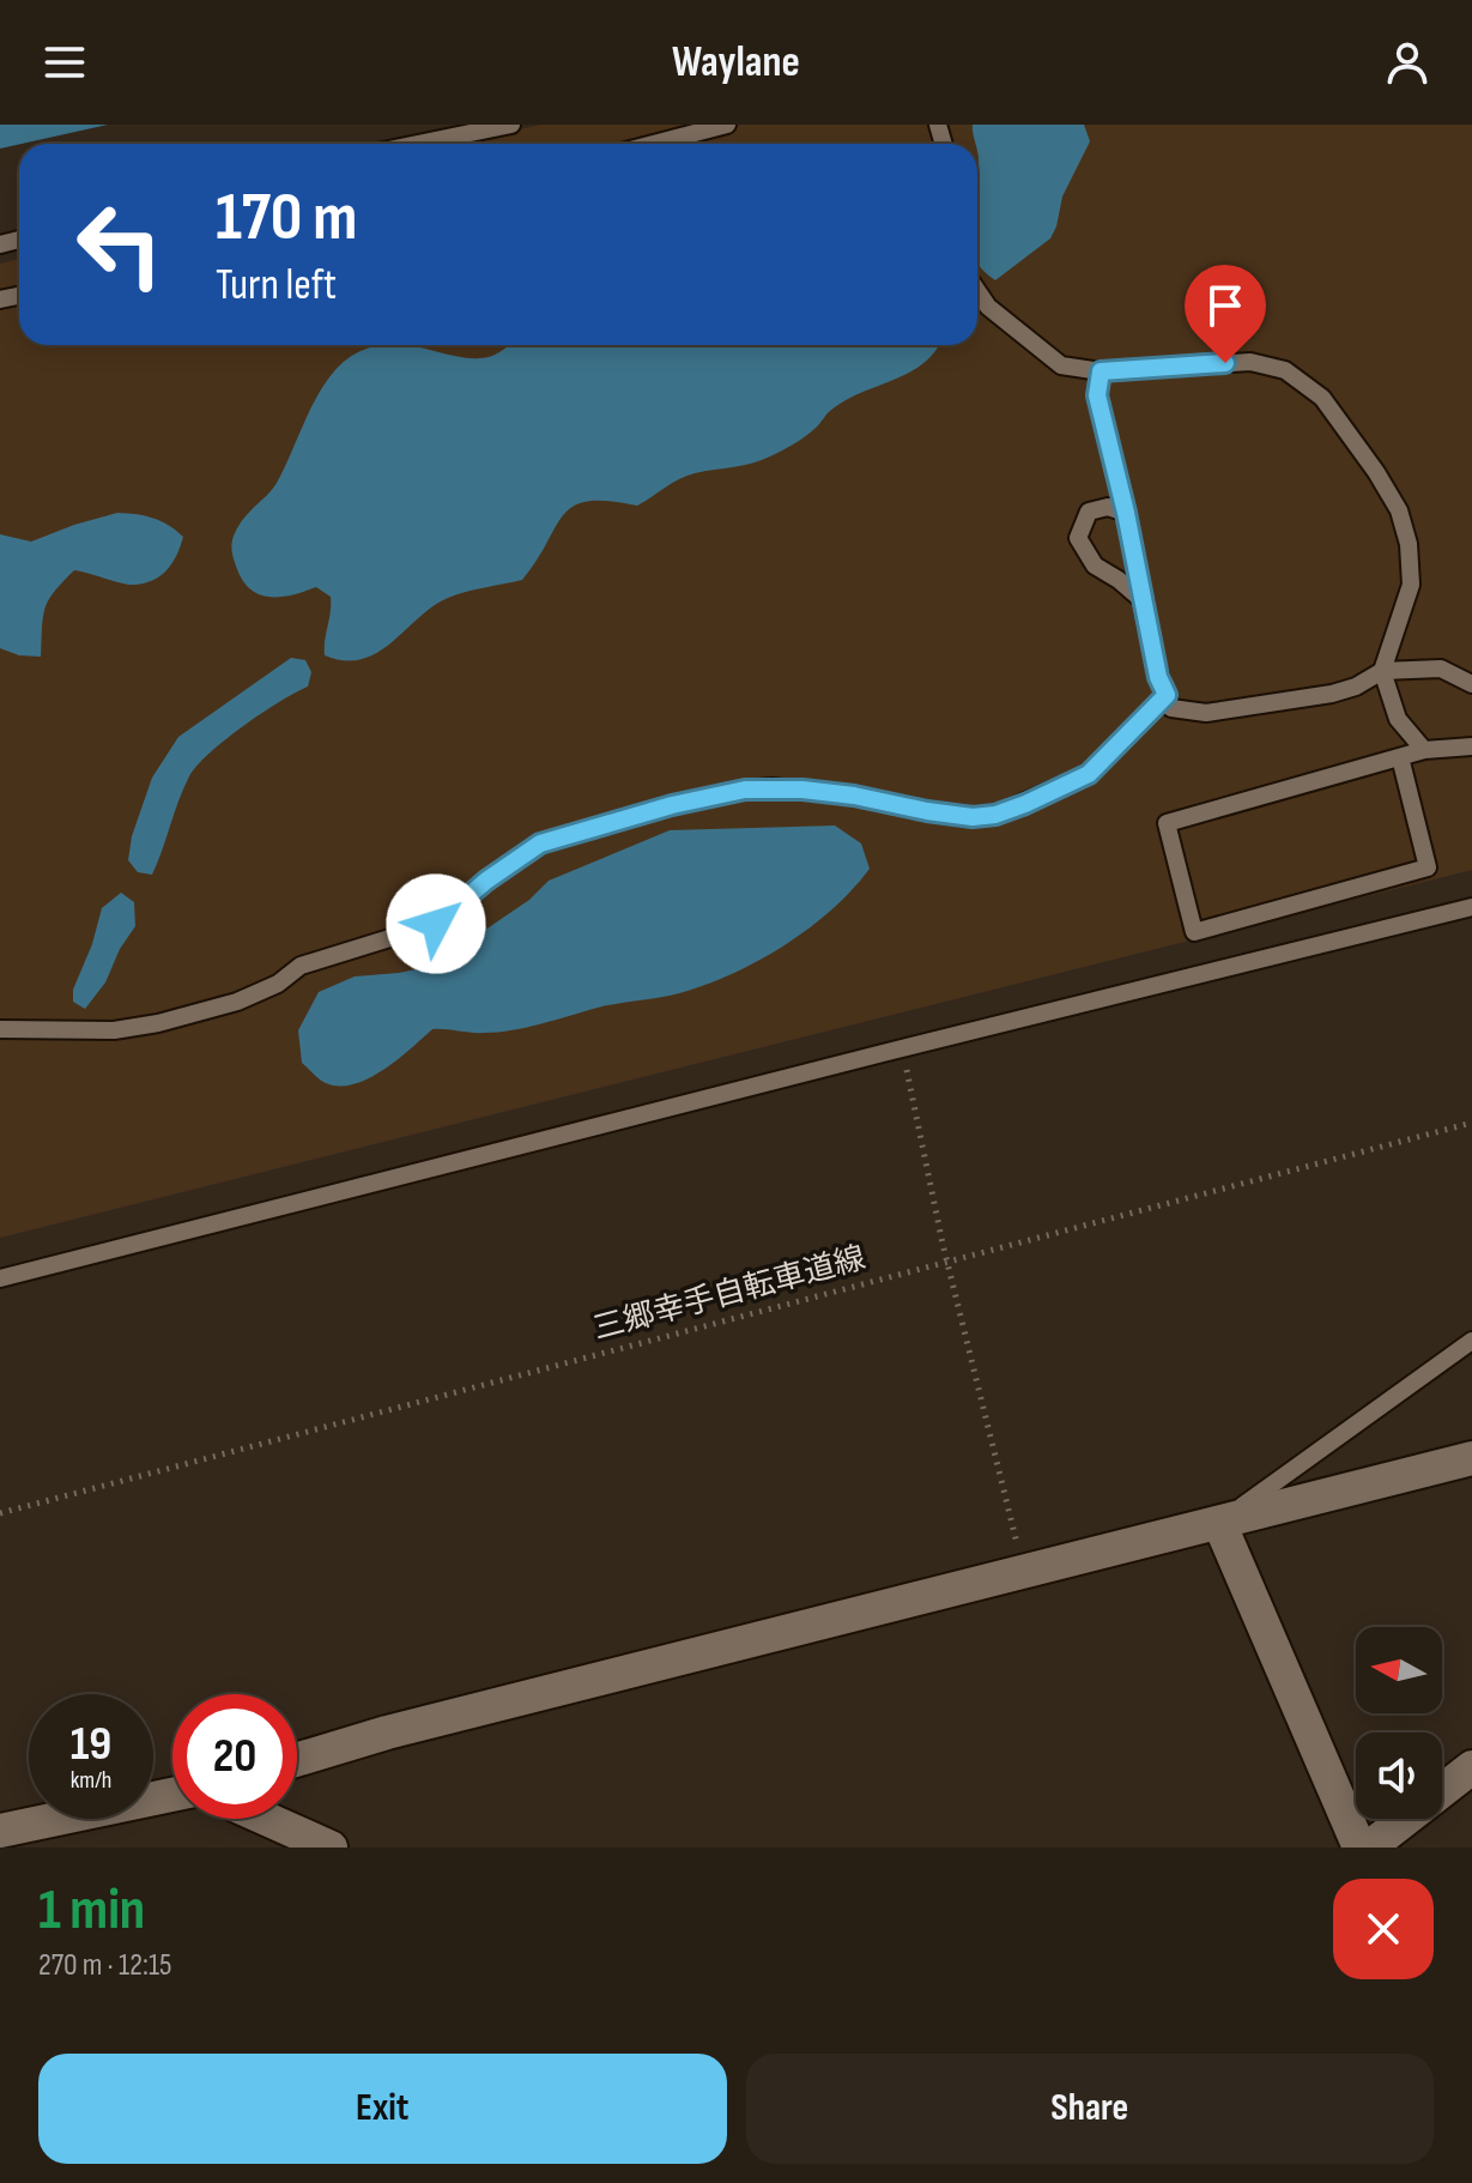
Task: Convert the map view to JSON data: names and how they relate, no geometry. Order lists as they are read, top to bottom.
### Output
{
  "streets": {
    "path": ["三郷幸手自転車道線"]
  },
  "north": "left",
  "page": {
    "header": "Waylane",
    "turn": ["170 m", "Turn left"],
    "speed": "19 km/h",
    "limit": "20",
    "heading": ["1 min", "270 m · 12:15"],
    "buttons": ["Exit", "Share"]
  }
}
